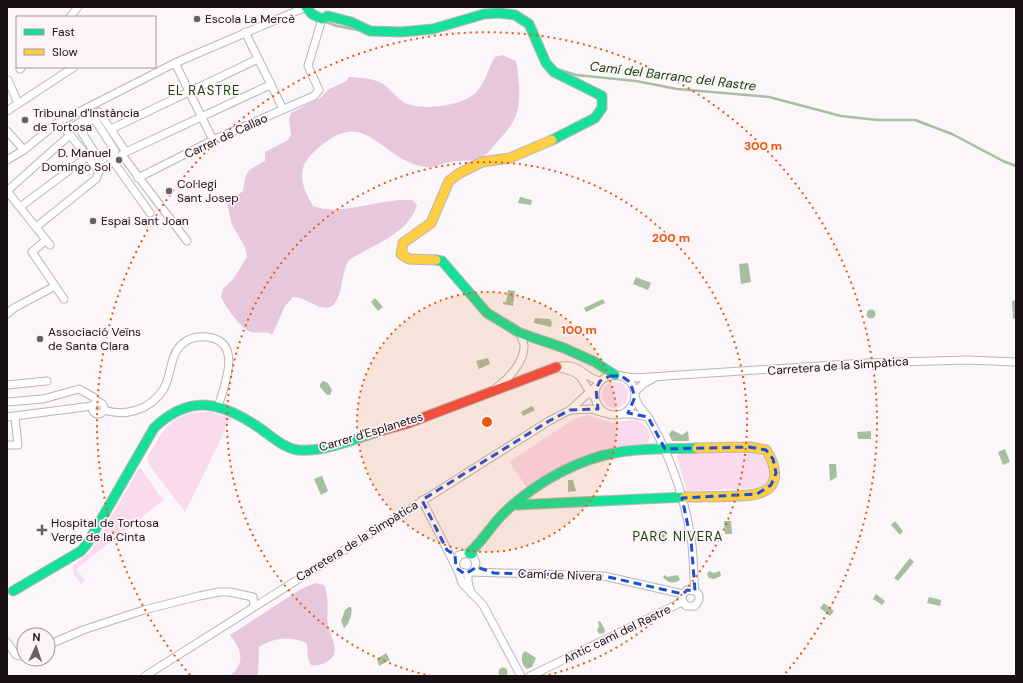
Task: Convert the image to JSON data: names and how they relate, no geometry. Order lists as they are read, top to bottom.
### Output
{
  "streets": {
    "street": [
      "Carrer de Callao",
      "Carretera de la Simpàtica",
      "Carrer d'Esplanetes",
      "Camí de Nivera",
      "Antic camí del Rastre"
    ]
  },
  "crossings": [
    ["Carretera de la Simpàtica", "Carrer d'Esplanetes"],
    ["Camí de Nivera", "Antic camí del Rastre"]
  ],
  "districts": ["EL RASTRE", "PARC NIVERA"],
  "water": ["Camí del Barranc del Rastre"],
  "places": {
    "other": [
      "Escola La Mercè",
      "Tribunal d'Instància de Tortosa",
      "D. Manuel Domingo Sol",
      "Col·legi Sant Josep",
      "Espai Sant Joan",
      "Associació Veïns de Santa Clara"
    ],
    "health": ["Hospital de Tortosa Verge de la Cinta"]
  },
  "legend": ["Fast", "Slow"],
  "north": "top",
  "rings": ["300 m", "200 m", "100 m"]
}
